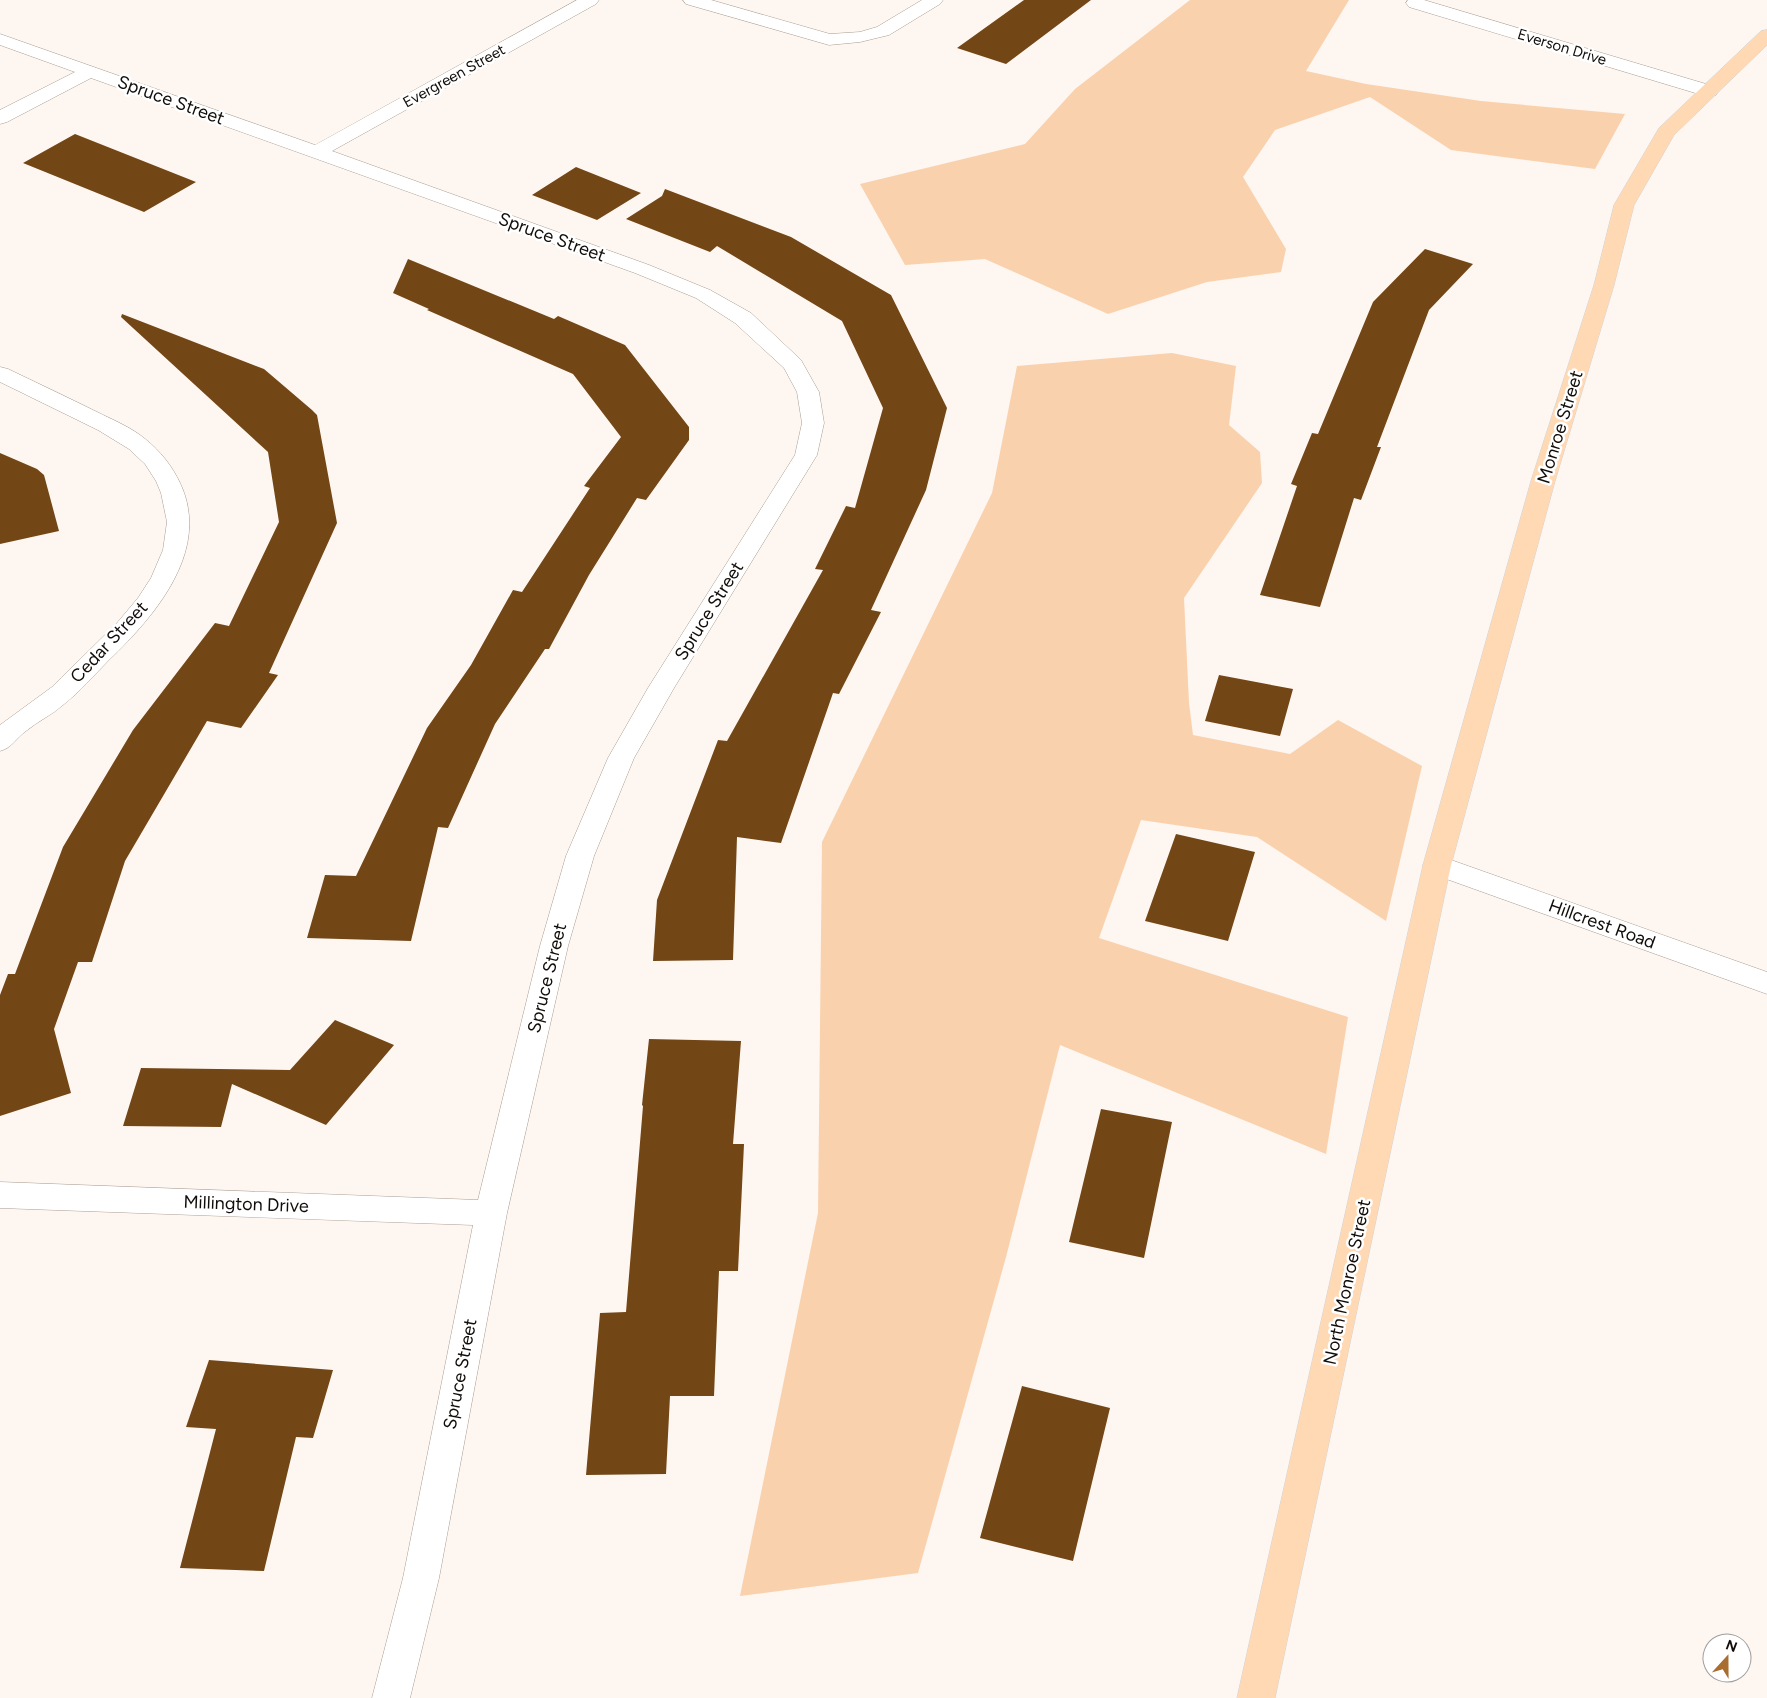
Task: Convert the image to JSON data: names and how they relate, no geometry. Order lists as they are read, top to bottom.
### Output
{
  "streets": {
    "main road": ["Monroe Street", "North Monroe Street"],
    "street": [
      "Everson Drive",
      "Evergreen Street",
      "Spruce Street",
      "Cedar Street",
      "Hillcrest Road",
      "Millington Drive"
    ]
  },
  "crossings": [
    ["Everson Drive", "Monroe Street"],
    ["Evergreen Street", "Spruce Street"],
    ["Spruce Street", "Millington Drive"],
    ["Monroe Street", "Hillcrest Road"],
    ["Monroe Street", "North Monroe Street"],
    ["Hillcrest Road", "North Monroe Street"]
  ],
  "north": "top"
}
